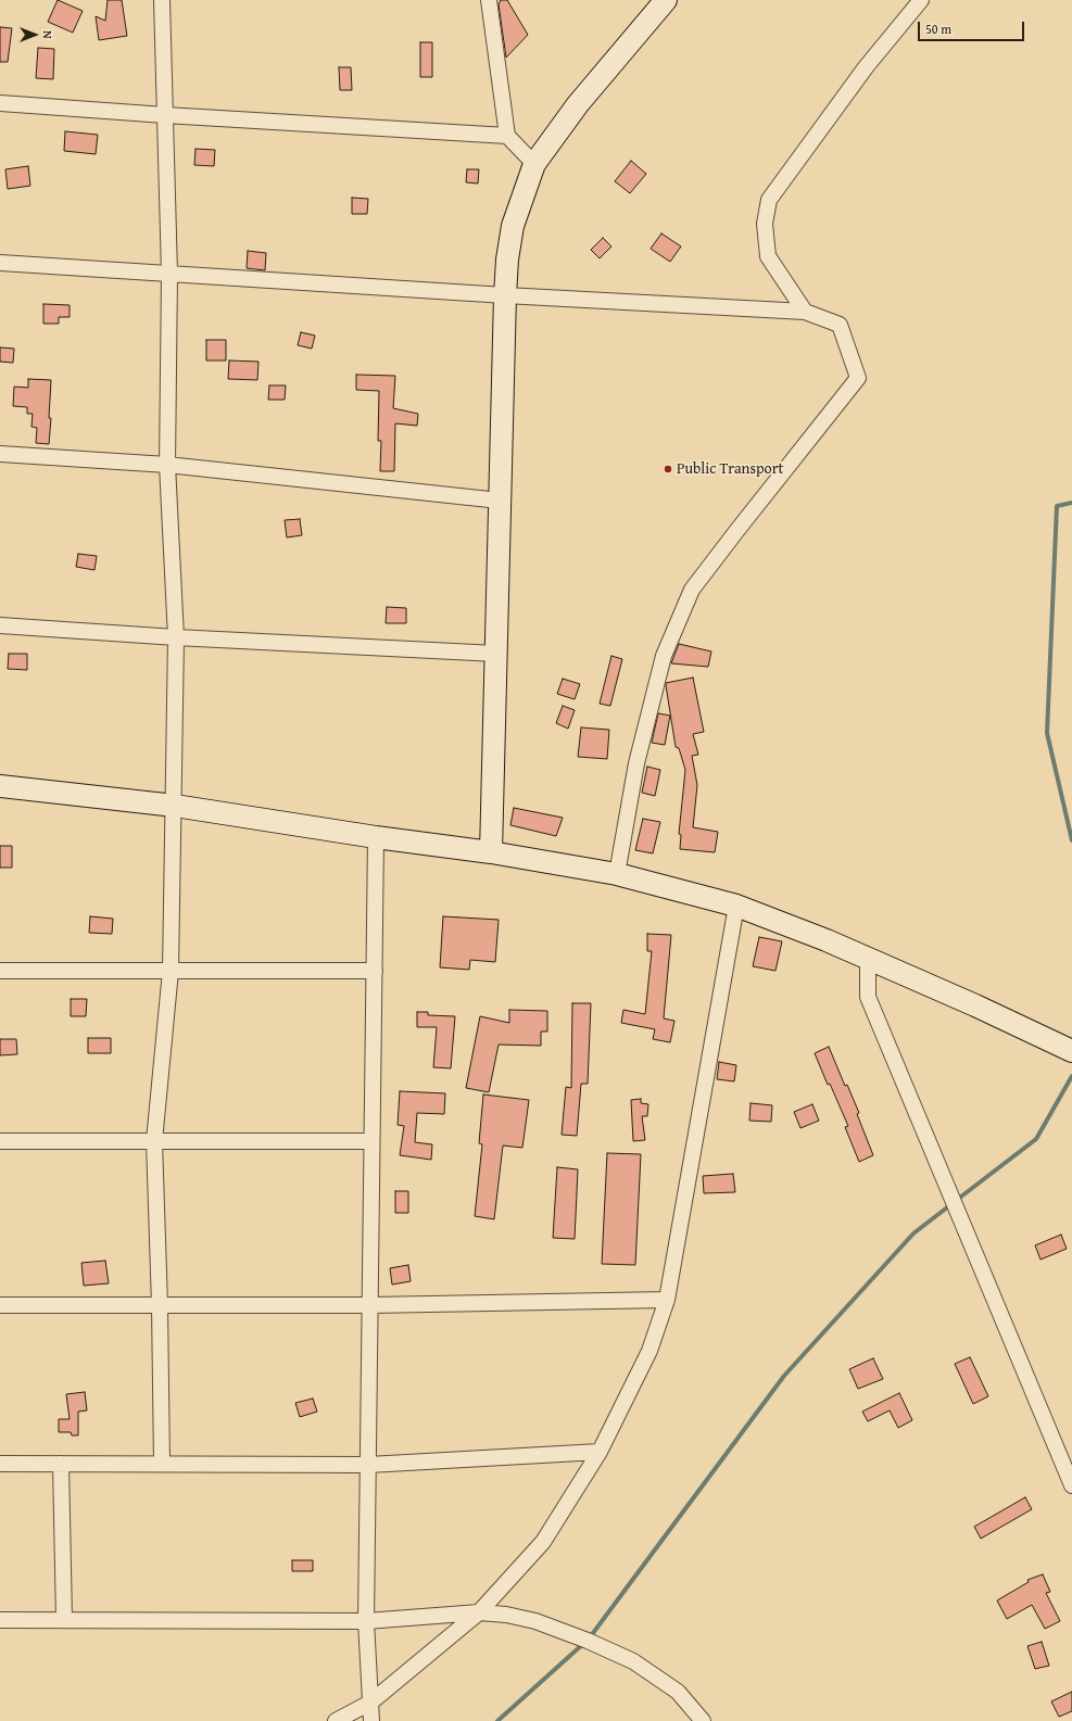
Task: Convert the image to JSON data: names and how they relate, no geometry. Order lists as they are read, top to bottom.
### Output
{
  "places": ["Public Transport"],
  "scale_bar": "50 m",
  "north": "right"
}
